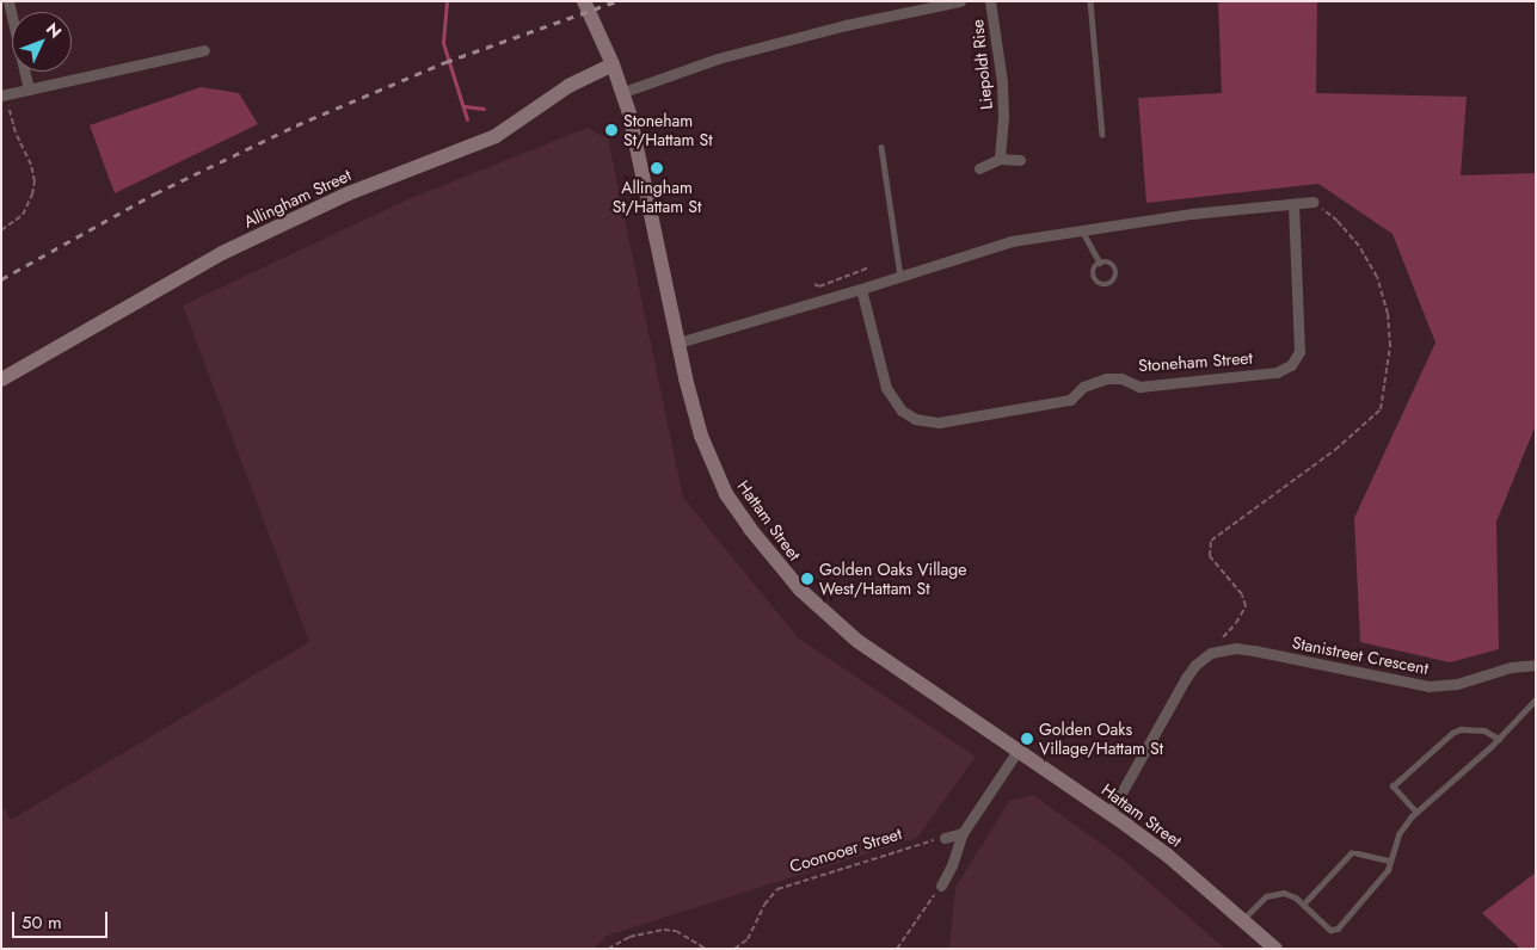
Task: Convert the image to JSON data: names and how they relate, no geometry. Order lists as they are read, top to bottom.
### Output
{
  "streets": {
    "main road": ["Allingham Street", "Hattam Street"],
    "street": ["Liepoldt Rise", "Stoneham Street", "Stanistreet Crescent"],
    "path": ["Coonooer Street"]
  },
  "crossings": [
    ["Allingham Street", "Hattam Street"]
  ],
  "places": [
    "Stoneham St/Hattam St",
    "Allingham St/Hattam St",
    "Golden Oaks Village West/Hattam St",
    "Golden Oaks Village/Hattam St"
  ],
  "scale_bar": "50 m",
  "north": "top right"
}
